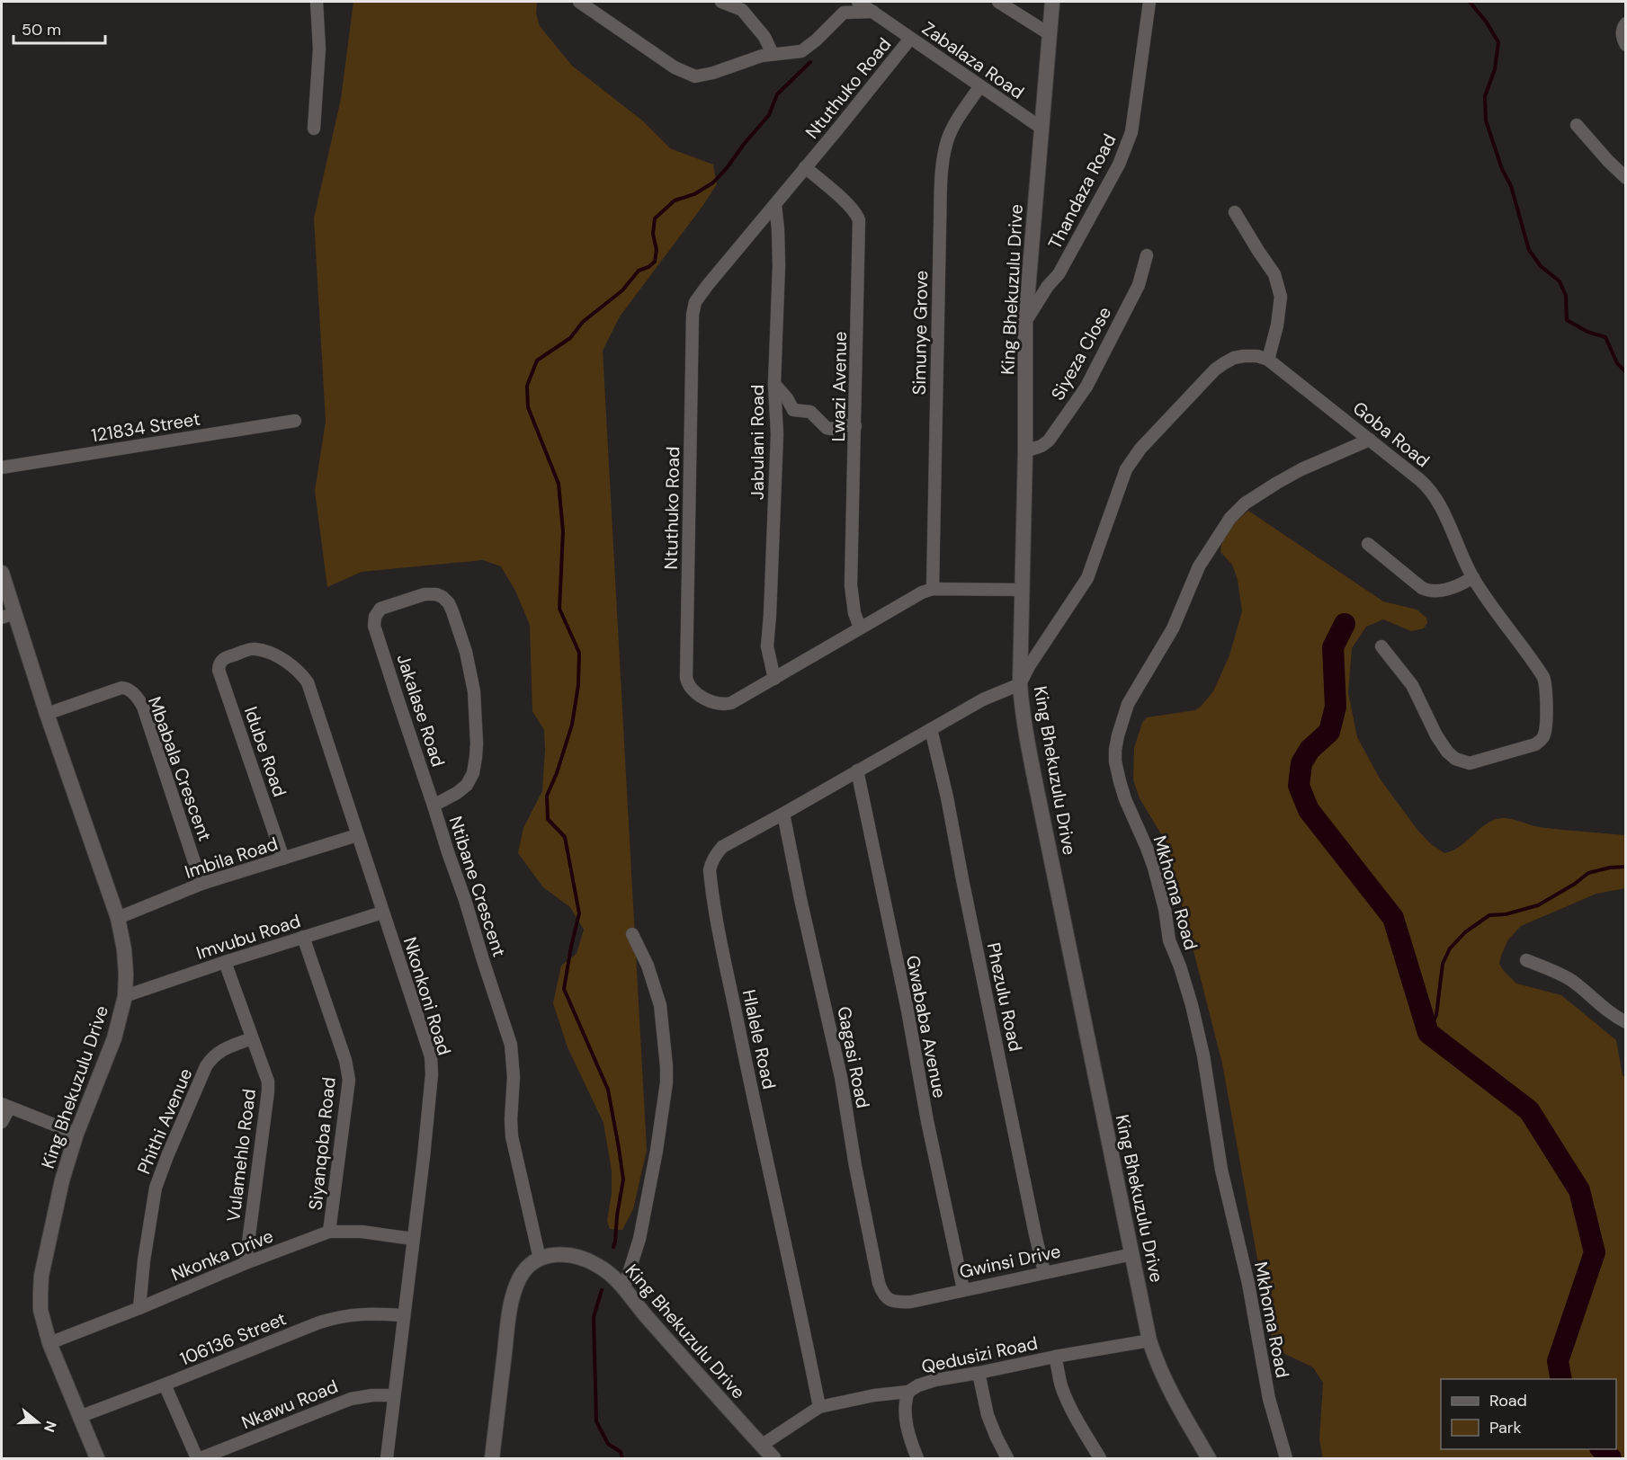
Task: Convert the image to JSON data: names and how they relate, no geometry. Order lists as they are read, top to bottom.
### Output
{
  "streets": {
    "street": [
      "Zabalaza Road",
      "Ntuthuko Road",
      "Thandaza Road",
      "King Bhekuzulu Drive",
      "Simunye Grove",
      "Siyeza Close",
      "Lwazi Avenue",
      "121834 Street",
      "Goba Road",
      "Jabulani Road",
      "Jakalase Road",
      "Idube Road",
      "Mbabala Crescent",
      "Imbila Road",
      "Ntibane Crescent",
      "Mkhoma Road",
      "Imvubu Road",
      "Nkonkoni Road",
      "Phezulu Road",
      "Gwababa Avenue",
      "Hlalele Road",
      "Gagasi Road",
      "Phithi Avenue",
      "Siyanqoba Road",
      "Vulamehlo Road",
      "Nkonka Drive",
      "Gwinsi Drive",
      "106136 Street",
      "Qedusizi Road",
      "Nkawu Road"
    ]
  },
  "crossings": [
    ["Zabalaza Road", "Ntuthuko Road"],
    ["Zabalaza Road", "King Bhekuzulu Drive"],
    ["Zabalaza Road", "Simunye Grove"],
    ["Ntuthuko Road", "King Bhekuzulu Drive"],
    ["Ntuthuko Road", "Simunye Grove"],
    ["Ntuthuko Road", "Lwazi Avenue"],
    ["Ntuthuko Road", "Jabulani Road"],
    ["Thandaza Road", "King Bhekuzulu Drive"],
    ["King Bhekuzulu Drive", "Siyeza Close"],
    ["King Bhekuzulu Drive", "Mbabala Crescent"],
    ["King Bhekuzulu Drive", "Imbila Road"],
    ["King Bhekuzulu Drive", "Ntibane Crescent"],
    ["King Bhekuzulu Drive", "Imvubu Road"],
    ["King Bhekuzulu Drive", "Hlalele Road"],
    ["King Bhekuzulu Drive", "Nkonka Drive"],
    ["King Bhekuzulu Drive", "Gwinsi Drive"],
    ["King Bhekuzulu Drive", "106136 Street"],
    ["King Bhekuzulu Drive", "Qedusizi Road"],
    ["Goba Road", "Mkhoma Road"],
    ["Jakalase Road", "Ntibane Crescent"],
    ["Idube Road", "Imbila Road"],
    ["Idube Road", "Nkonkoni Road"],
    ["Mbabala Crescent", "Imbila Road"],
    ["Imbila Road", "Nkonkoni Road"],
    ["Imvubu Road", "Nkonkoni Road"],
    ["Imvubu Road", "Siyanqoba Road"],
    ["Imvubu Road", "Vulamehlo Road"],
    ["Nkonkoni Road", "Nkonka Drive"],
    ["Nkonkoni Road", "106136 Street"],
    ["Nkonkoni Road", "Nkawu Road"],
    ["Phezulu Road", "Hlalele Road"],
    ["Phezulu Road", "Gwinsi Drive"],
    ["Gwababa Avenue", "Hlalele Road"],
    ["Gwababa Avenue", "Gwinsi Drive"],
    ["Hlalele Road", "Gagasi Road"],
    ["Hlalele Road", "Qedusizi Road"],
    ["Gagasi Road", "Gwinsi Drive"],
    ["Phithi Avenue", "Vulamehlo Road"],
    ["Phithi Avenue", "Nkonka Drive"],
    ["Siyanqoba Road", "Nkonka Drive"],
    ["Vulamehlo Road", "Nkonka Drive"]
  ],
  "legend": ["Road", "Park"],
  "scale_bar": "50 m",
  "north": "right"
}
